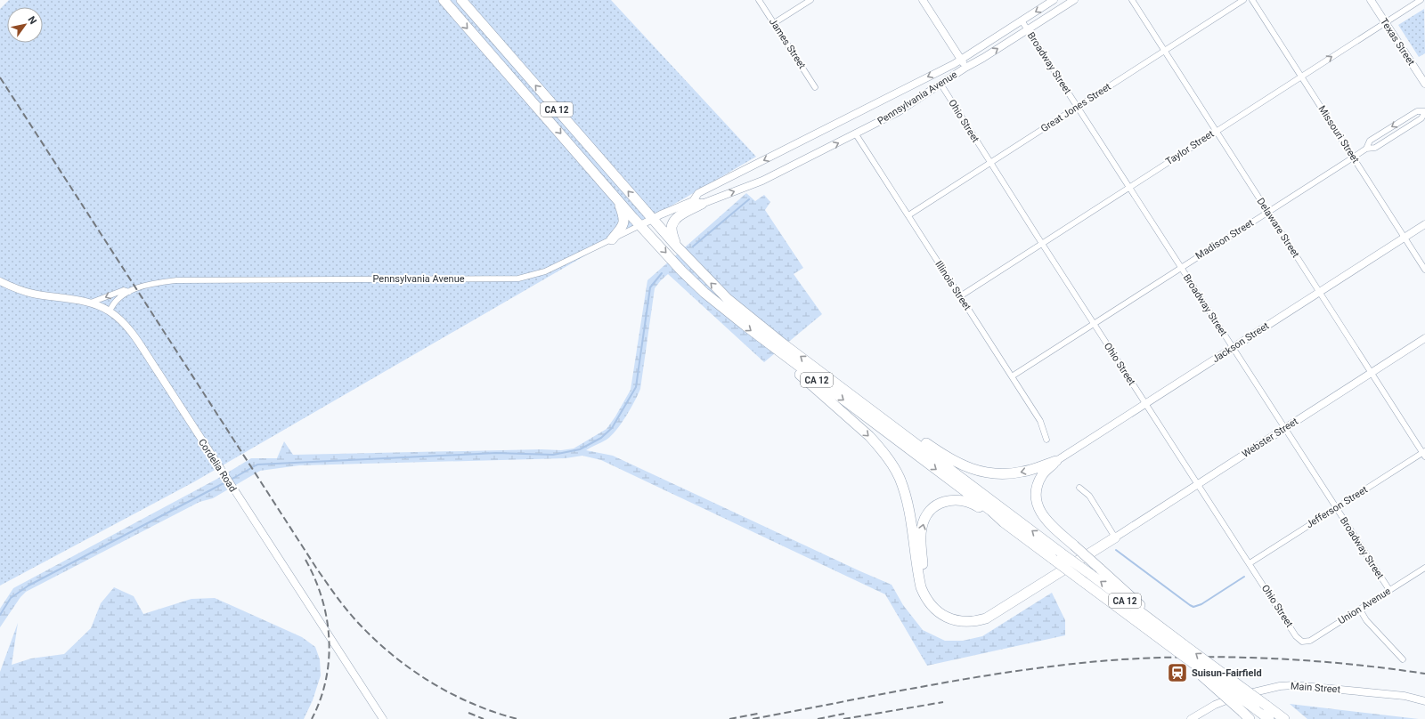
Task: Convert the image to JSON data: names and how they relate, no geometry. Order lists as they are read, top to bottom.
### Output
{
  "streets": {
    "highway": ["CA 12"],
    "main road": [
      "Texas Street",
      "Pennsylvania Avenue",
      "Jackson Street",
      "Webster Street",
      "Cordelia Road",
      "Main Street"
    ],
    "street": [
      "James Street",
      "Broadway Street",
      "Great Jones Street",
      "Ohio Street",
      "Missouri Street",
      "Taylor Street",
      "Delaware Street",
      "Madison Street",
      "Illinois Street",
      "Jefferson Street",
      "Union Avenue"
    ]
  },
  "crossings": [
    ["Texas Street", "Taylor Street"],
    ["Broadway Street", "Pennsylvania Avenue"],
    ["Broadway Street", "Great Jones Street"],
    ["Broadway Street", "Taylor Street"],
    ["Broadway Street", "Madison Street"],
    ["Broadway Street", "Jackson Street"],
    ["Broadway Street", "Webster Street"],
    ["Broadway Street", "Jefferson Street"],
    ["Broadway Street", "Union Avenue"],
    ["Pennsylvania Avenue", "CA 12"],
    ["Pennsylvania Avenue", "Ohio Street"],
    ["Pennsylvania Avenue", "Illinois Street"],
    ["Pennsylvania Avenue", "Cordelia Road"],
    ["Great Jones Street", "Ohio Street"],
    ["Great Jones Street", "Delaware Street"],
    ["Great Jones Street", "Illinois Street"],
    ["Ohio Street", "Taylor Street"],
    ["Ohio Street", "Madison Street"],
    ["Ohio Street", "Jackson Street"],
    ["Ohio Street", "Webster Street"],
    ["Ohio Street", "Jefferson Street"],
    ["Ohio Street", "Union Avenue"],
    ["Missouri Street", "Taylor Street"],
    ["Missouri Street", "Madison Street"],
    ["Missouri Street", "Jackson Street"],
    ["Taylor Street", "Delaware Street"],
    ["Taylor Street", "Illinois Street"],
    ["Delaware Street", "Madison Street"],
    ["Delaware Street", "Jackson Street"],
    ["Delaware Street", "Webster Street"],
    ["Delaware Street", "Jefferson Street"],
    ["Madison Street", "Illinois Street"]
  ],
  "places": {
    "station": ["Suisun-Fairfield"]
  },
  "north": "top right"
}
